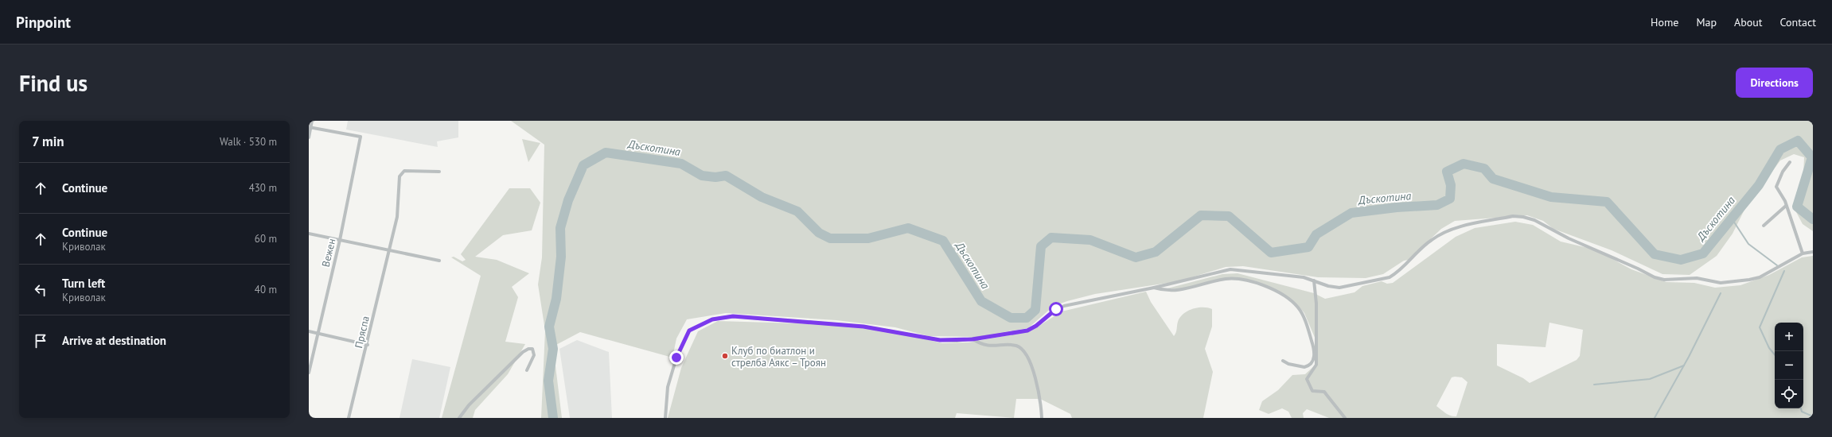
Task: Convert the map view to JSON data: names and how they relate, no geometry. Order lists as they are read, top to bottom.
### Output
{
  "streets": {
    "street": ["Вежен", "Пряспа"]
  },
  "water": ["Дъскотина"],
  "places": ["Клуб по биатлон и стрелба Аякс – Троян"],
  "page": {
    "header": "Pinpoint",
    "nav": [
      "Home",
      "Map",
      "About",
      "Contact"
    ],
    "buttons": "Directions",
    "title": "Find us",
    "heading": ["7 min", "Walk · 530 m"],
    "list": [
      ["Continue", "430 m"],
      ["Continue", "Криволак", "60 m"],
      ["Turn left", "Криволак", "40 m"],
      "Arrive at destination"
    ],
    "map_buttons": ["+", "−"]
  }
}
